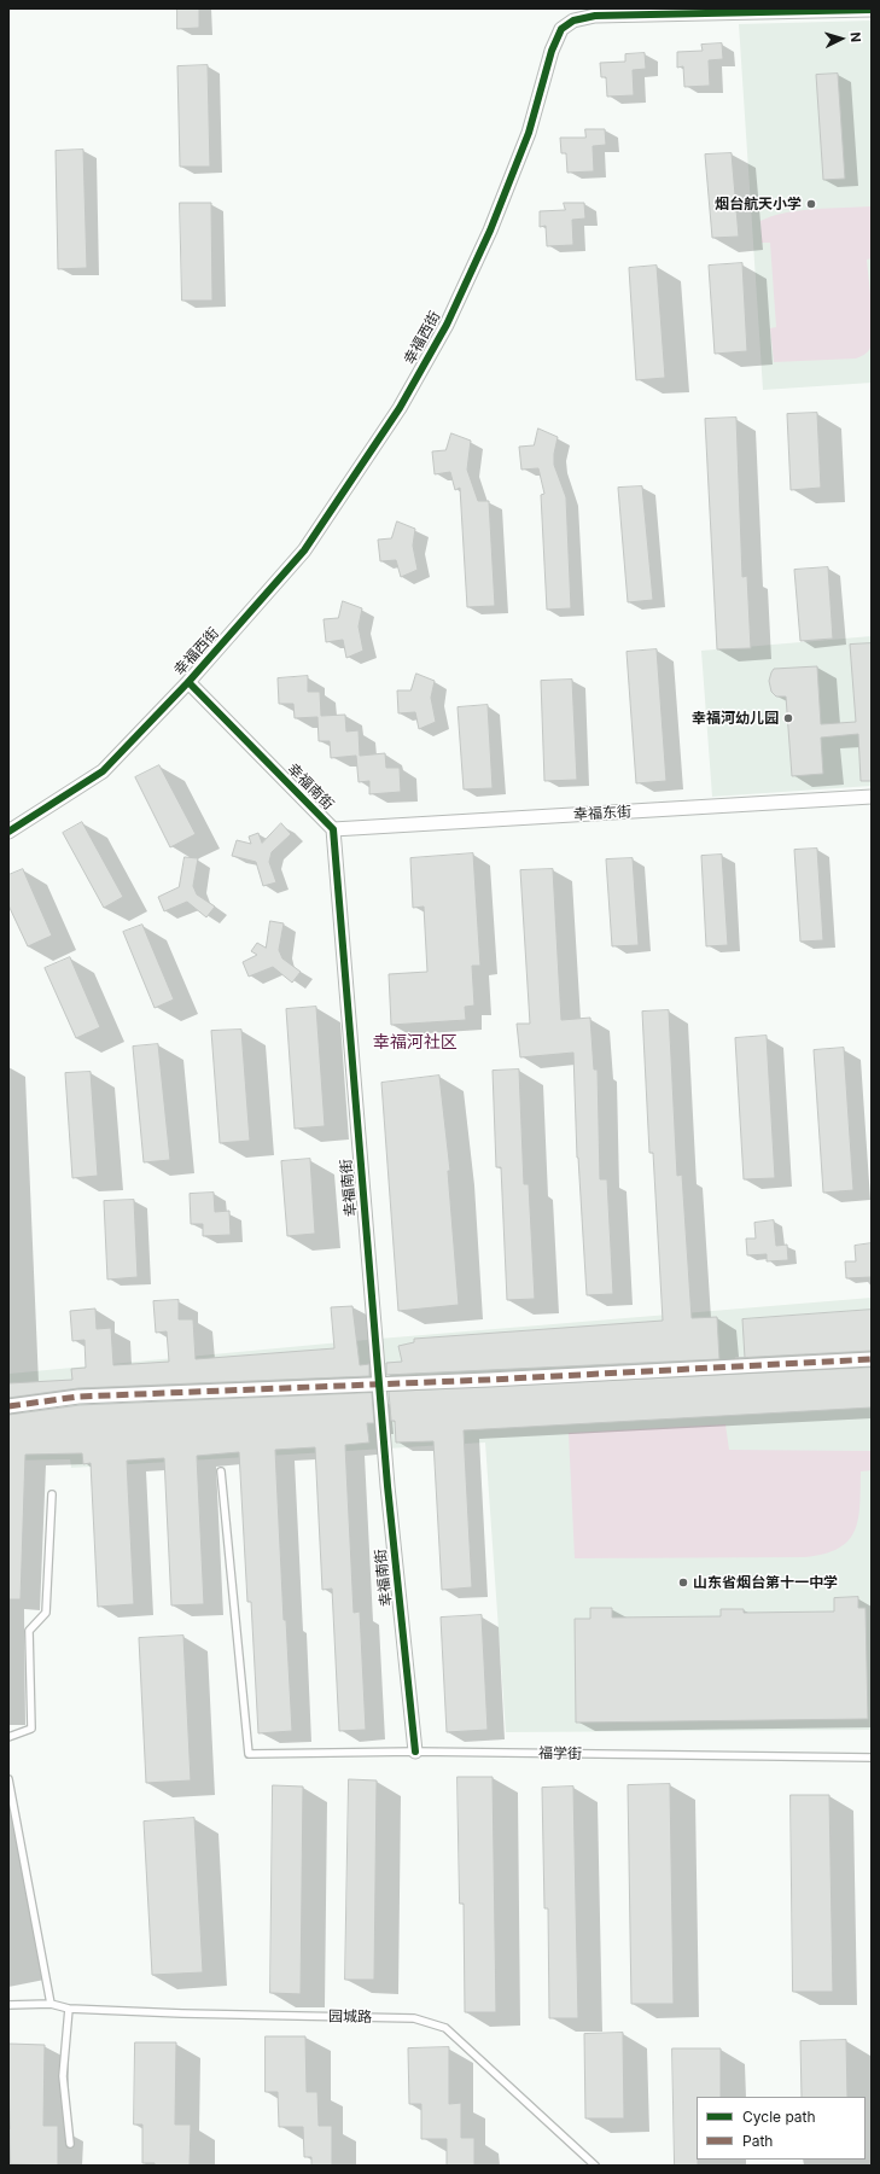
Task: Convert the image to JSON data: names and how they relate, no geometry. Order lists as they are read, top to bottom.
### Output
{
  "streets": {
    "street": ["幸福西街", "幸福南街", "幸福东街"],
    "lane": ["福学街", "园城路"]
  },
  "crossings": [
    ["幸福西街", "幸福南街"],
    ["幸福南街", "幸福东街"],
    ["幸福南街", "福学街"]
  ],
  "districts": ["幸福河社区"],
  "places": ["烟台航天小学", "幸福河幼儿园", "山东省烟台第十一中学"],
  "legend": ["Cycle path", "Path"],
  "north": "right"
}
